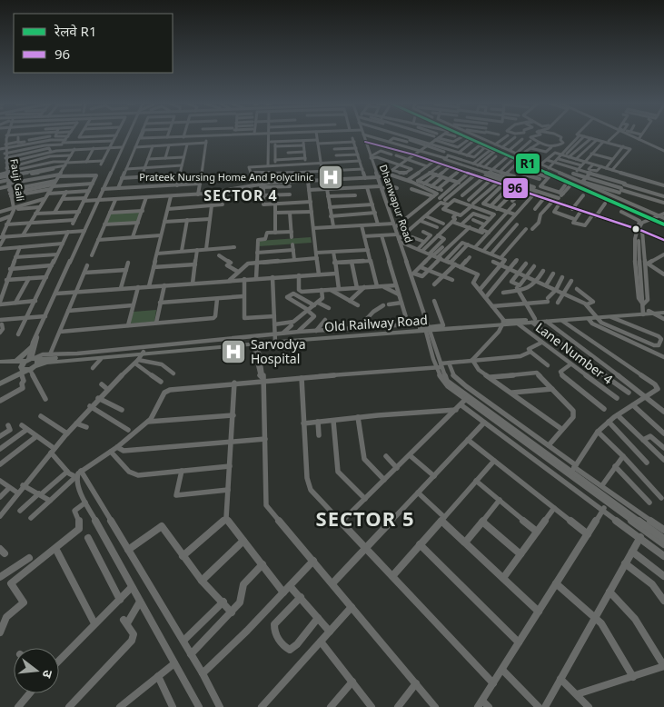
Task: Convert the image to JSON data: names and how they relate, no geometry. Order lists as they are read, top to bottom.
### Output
{
  "streets": {
    "main road": ["Old Railway Road"],
    "street": ["Fauji Gali", "Dhanwapur Road", "Lane Number 4"]
  },
  "crossings": [
    ["Dhanwapur Road", "Old Railway Road"],
    ["Old Railway Road", "Lane Number 4"]
  ],
  "districts": ["SECTOR 4", "SECTOR 5"],
  "places": {
    "hospital": ["Prateek Nursing Home And Polyclinic", "Sarvodya Hospital"]
  },
  "lines": ["rail line R1", "transit line 96"],
  "legend": ["रेलवे R1", "96"],
  "north": "right"
}
